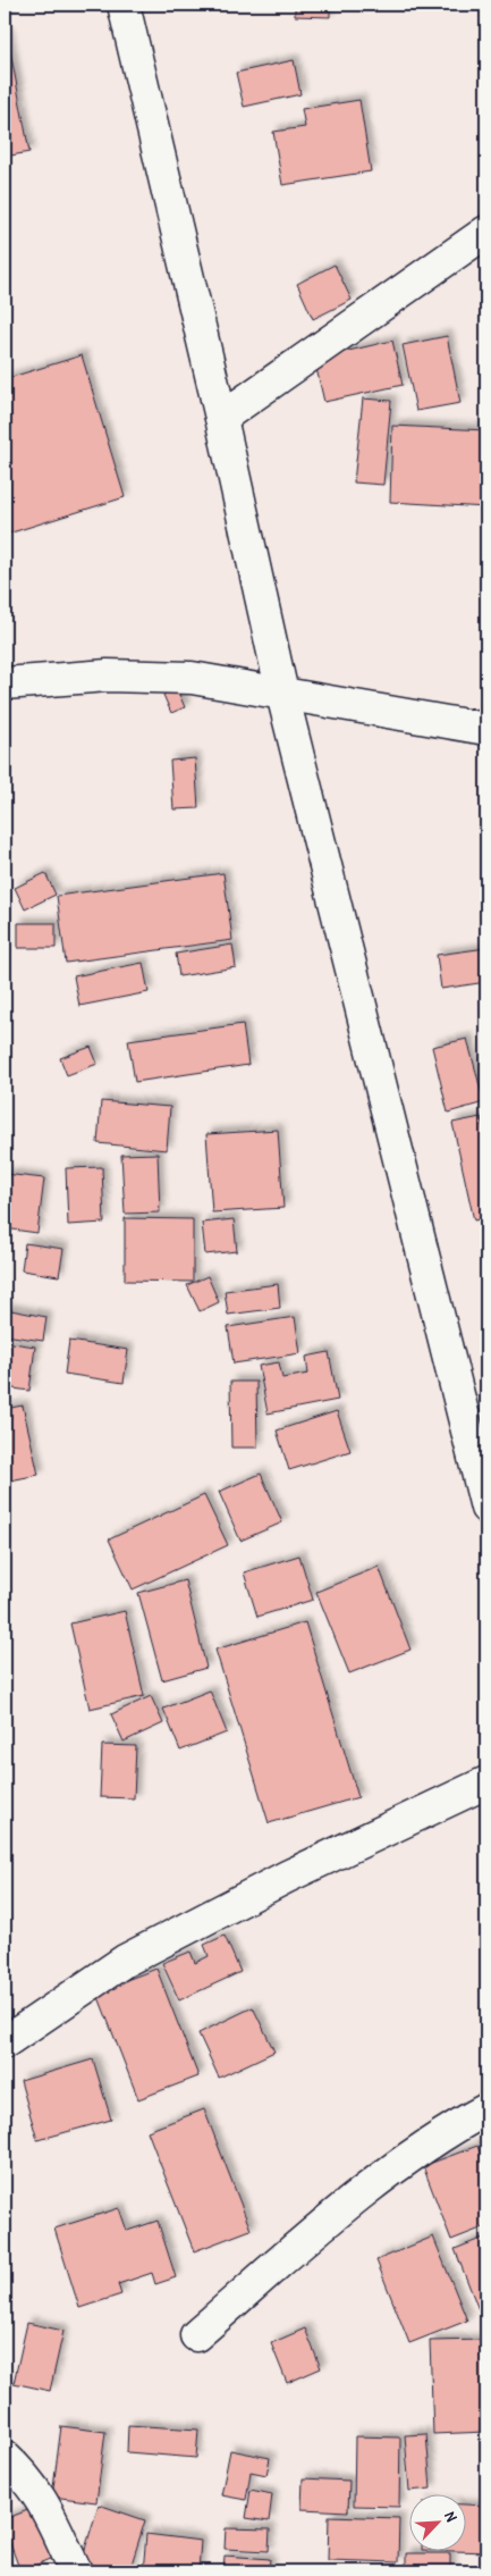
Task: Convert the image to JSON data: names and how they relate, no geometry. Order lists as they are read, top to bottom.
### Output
{
  "north": "top right"
}
